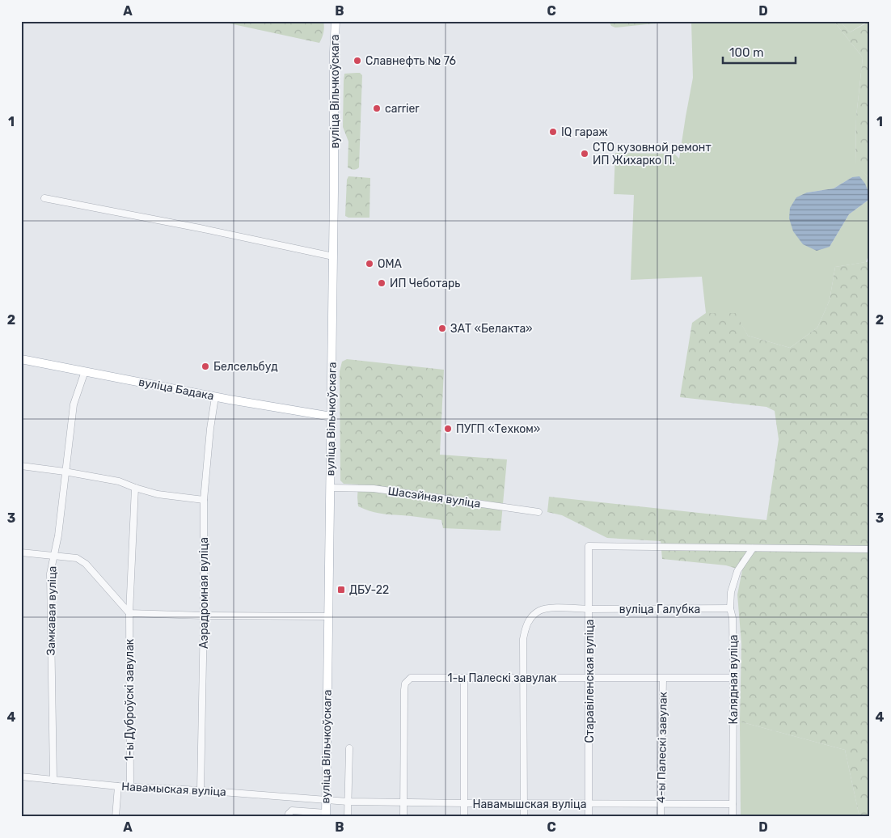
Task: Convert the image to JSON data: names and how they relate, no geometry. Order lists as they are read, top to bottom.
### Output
{
  "streets": {
    "main road": ["вуліца Вільчкоўскага", "вуліца Бадака"],
    "street": [
      "Шасэйная вуліца",
      "Аэрадромная вуліца",
      "вуліца Галубка",
      "Замкавая вуліца",
      "1-ы Палескі завулак",
      "Калядная вуліца",
      "Старавіленская вуліца",
      "1-ы Дуброўскі завулак",
      "4-ы Палескі завулак",
      "Навамыская вуліца",
      "Навамышская вуліца"
    ]
  },
  "crossings": [
    ["вуліца Вільчкоўскага", "вуліца Бадака"],
    ["вуліца Вільчкоўскага", "Шасэйная вуліца"],
    ["вуліца Вільчкоўскага", "Навамыская вуліца"],
    ["вуліца Вільчкоўскага", "Навамышская вуліца"],
    ["вуліца Бадака", "Аэрадромная вуліца"],
    ["вуліца Бадака", "Замкавая вуліца"],
    ["Аэрадромная вуліца", "Навамыская вуліца"],
    ["вуліца Галубка", "1-ы Палескі завулак"],
    ["вуліца Галубка", "Калядная вуліца"],
    ["вуліца Галубка", "Старавіленская вуліца"],
    ["вуліца Галубка", "Навамышская вуліца"],
    ["Замкавая вуліца", "Навамыская вуліца"],
    ["1-ы Палескі завулак", "Калядная вуліца"],
    ["1-ы Палескі завулак", "Старавіленская вуліца"],
    ["1-ы Палескі завулак", "4-ы Палескі завулак"],
    ["1-ы Палескі завулак", "Навамышская вуліца"],
    ["Калядная вуліца", "Старавіленская вуліца"],
    ["Калядная вуліца", "Навамышская вуліца"],
    ["Старавіленская вуліца", "Навамышская вуліца"],
    ["1-ы Дуброўскі завулак", "Навамыская вуліца"],
    ["4-ы Палескі завулак", "Навамышская вуліца"],
    ["Навамыская вуліца", "Навамышская вуліца"]
  ],
  "places": {
    "other": [
      "Славнефть № 76",
      "carrier",
      "IQ гараж",
      "СТО кузовной ремонт ИП Жихарко П.",
      "ОМА",
      "ИП Чеботарь",
      "ЗАТ «Белакта»",
      "Белсельбуд",
      "ПУГП «Техком»"
    ],
    "transit": ["ДБУ-22"]
  },
  "scale_bar": "100 m",
  "grid": {
    "columns": [
      "A",
      "B",
      "C",
      "D"
    ],
    "rows": [
      "1",
      "2",
      "3",
      "4"
    ]
  }
}
